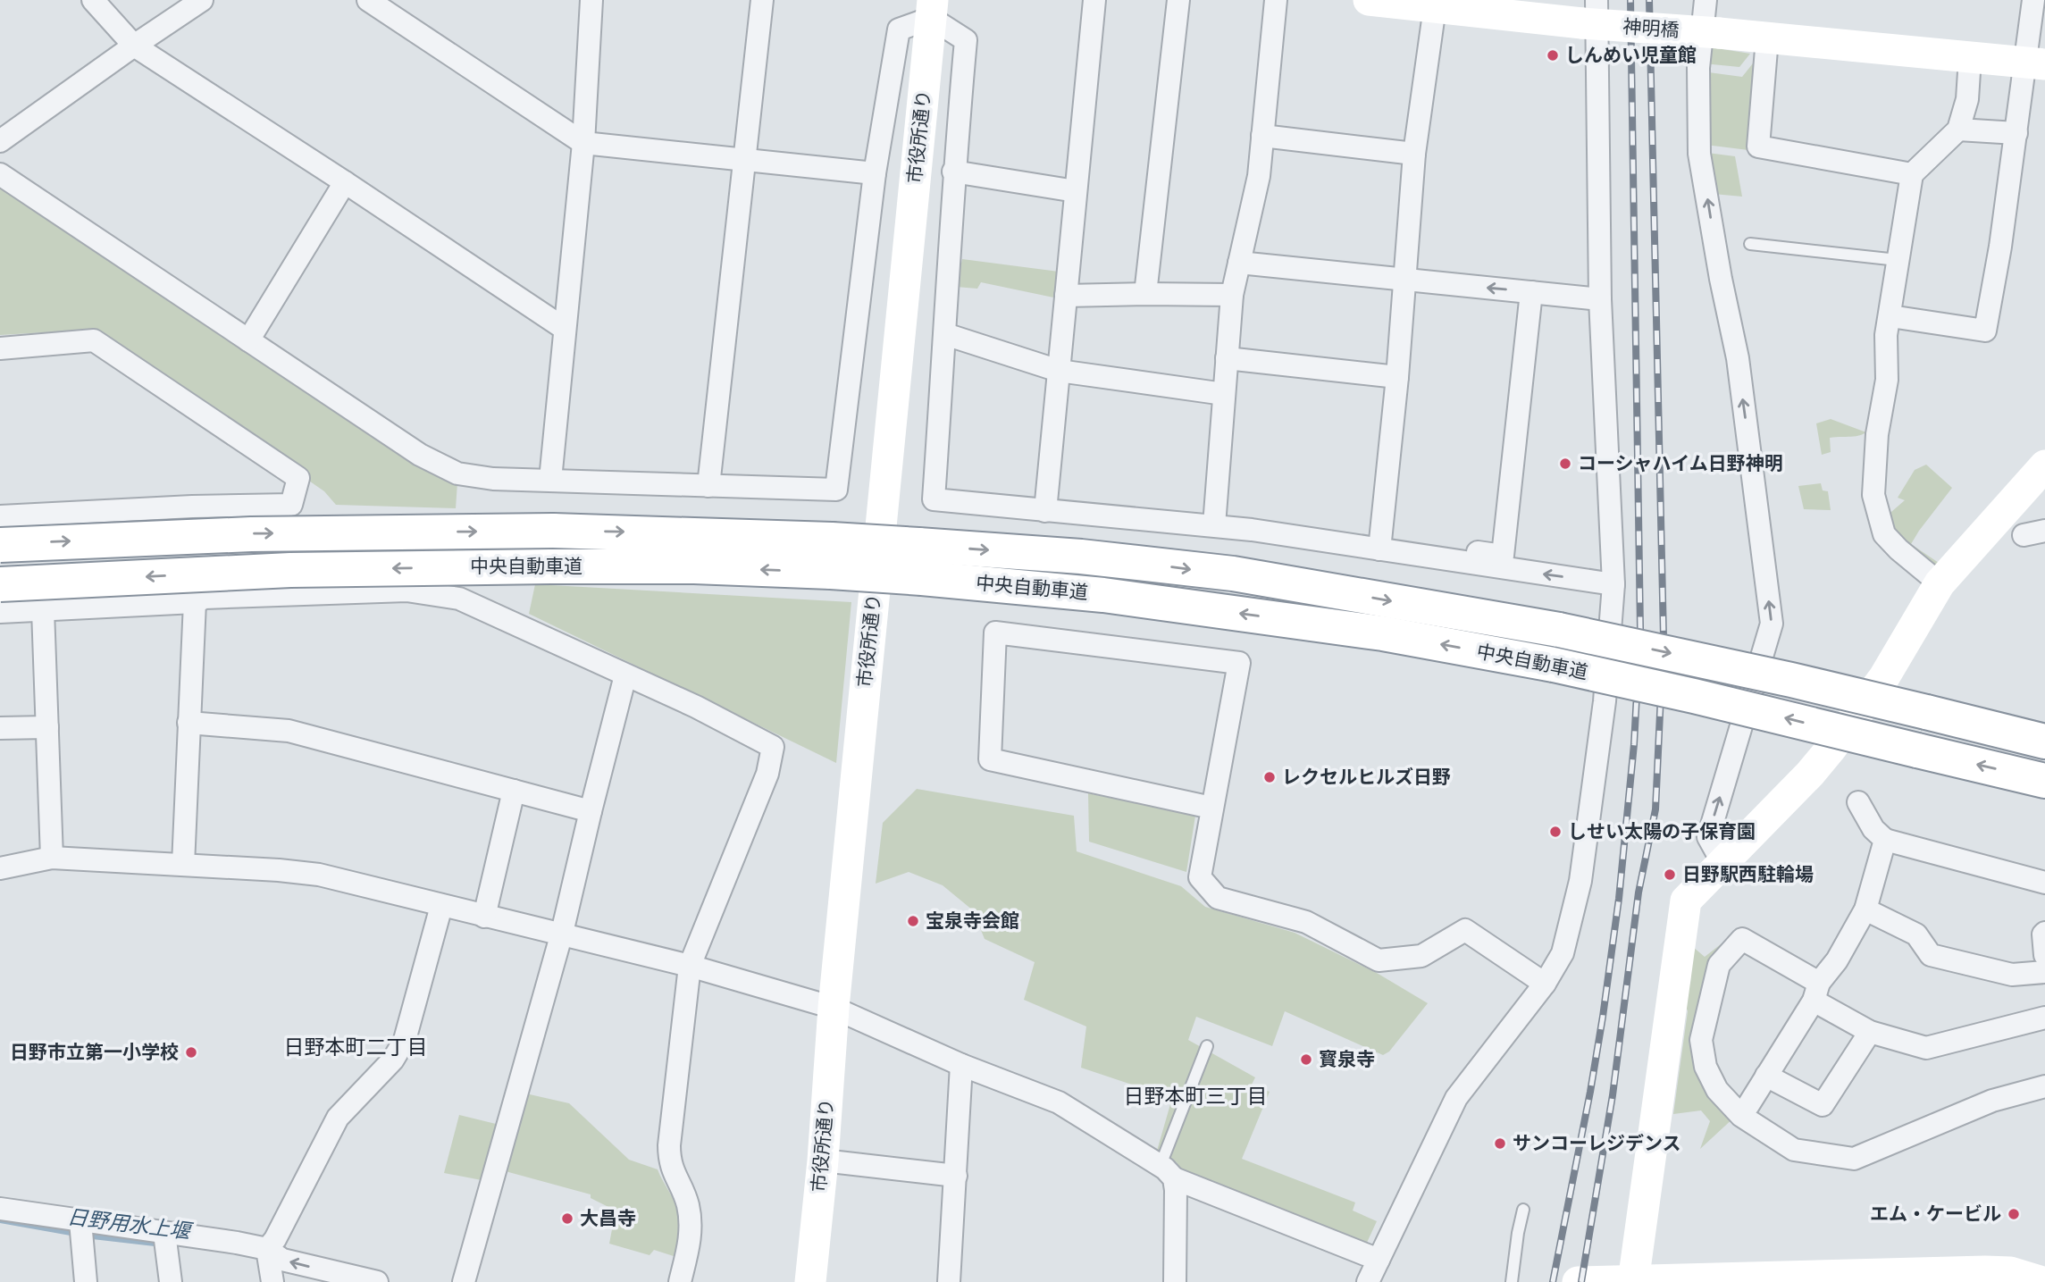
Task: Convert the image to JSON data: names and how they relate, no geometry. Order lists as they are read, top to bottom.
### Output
{
  "streets": {
    "highway": ["中央自動車道"],
    "street": ["神明橋", "市役所通り"]
  },
  "districts": ["日野本町二丁目", "日野本町三丁目"],
  "water": ["日野用水上堰"],
  "places": [
    "しんめい児童館",
    "コーシャハイム日野神明",
    "レクセルヒルズ日野",
    "しせい太陽の子保育園",
    "日野駅西駐輪場",
    "宝泉寺会館",
    "日野市立第一小学校",
    "寳泉寺",
    "サンコーレジデンス",
    "エム・ケービル",
    "大昌寺"
  ]
}
